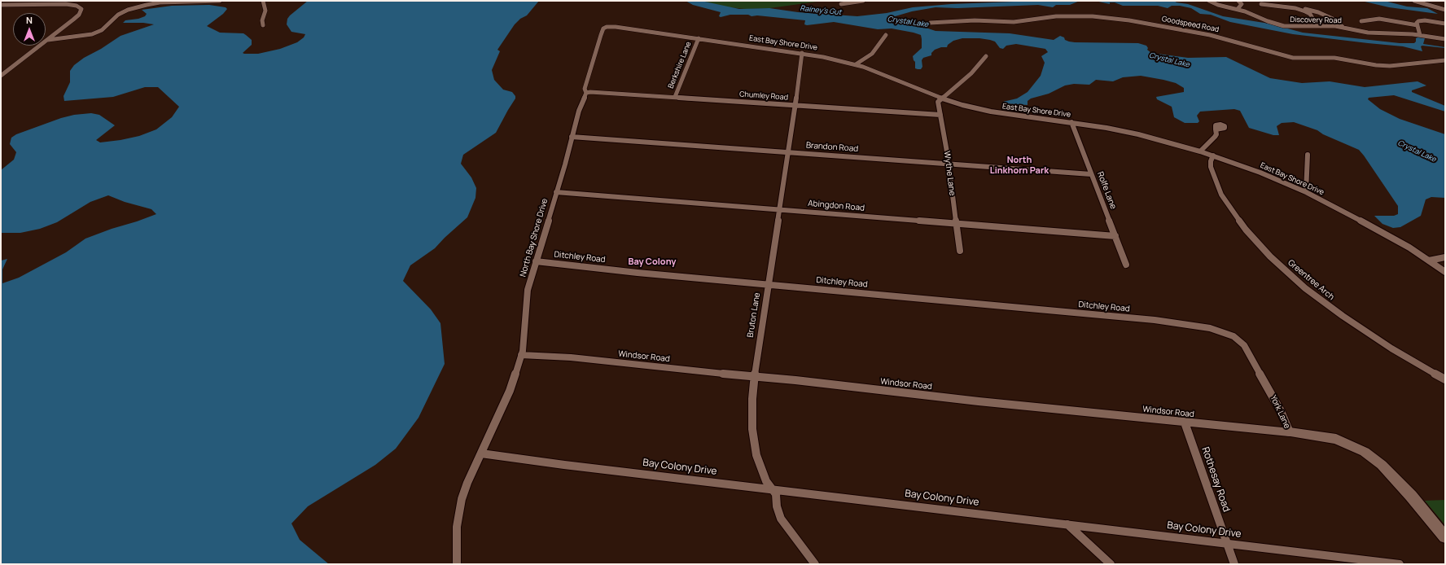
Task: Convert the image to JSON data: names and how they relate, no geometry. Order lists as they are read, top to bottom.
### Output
{
  "streets": {
    "street": [
      "Discovery Road",
      "Goodspeed Road",
      "East Bay Shore Drive",
      "Berkshire Lane",
      "Chumley Road",
      "Brandon Road",
      "Wythe Lane",
      "Rolfe Lane",
      "Abingdon Road",
      "North Bay Shore Drive",
      "Ditchley Road",
      "Greentree Arch",
      "Bruton Lane",
      "Windsor Road",
      "York Lane",
      "Bay Colony Drive",
      "Rothesay Road"
    ]
  },
  "crossings": [
    ["East Bay Shore Drive", "Berkshire Lane"],
    ["East Bay Shore Drive", "Wythe Lane"],
    ["East Bay Shore Drive", "Rolfe Lane"],
    ["East Bay Shore Drive", "North Bay Shore Drive"],
    ["East Bay Shore Drive", "Greentree Arch"],
    ["East Bay Shore Drive", "Bruton Lane"],
    ["Berkshire Lane", "Chumley Road"],
    ["Chumley Road", "Wythe Lane"],
    ["Chumley Road", "North Bay Shore Drive"],
    ["Chumley Road", "Bruton Lane"],
    ["Brandon Road", "Wythe Lane"],
    ["Brandon Road", "Rolfe Lane"],
    ["Brandon Road", "North Bay Shore Drive"],
    ["Brandon Road", "Bruton Lane"],
    ["Wythe Lane", "Abingdon Road"],
    ["Rolfe Lane", "Abingdon Road"],
    ["Abingdon Road", "North Bay Shore Drive"],
    ["Abingdon Road", "Bruton Lane"],
    ["North Bay Shore Drive", "Ditchley Road"],
    ["North Bay Shore Drive", "Windsor Road"],
    ["North Bay Shore Drive", "Bay Colony Drive"],
    ["Ditchley Road", "Bruton Lane"],
    ["Ditchley Road", "York Lane"],
    ["Bruton Lane", "Windsor Road"],
    ["Bruton Lane", "Bay Colony Drive"],
    ["Windsor Road", "York Lane"],
    ["Windsor Road", "Rothesay Road"],
    ["Bay Colony Drive", "Rothesay Road"]
  ],
  "districts": ["North Linkhorn Park", "Bay Colony"],
  "water": ["Rainey's Gut", "Crystal Lake"],
  "north": "top"
}
